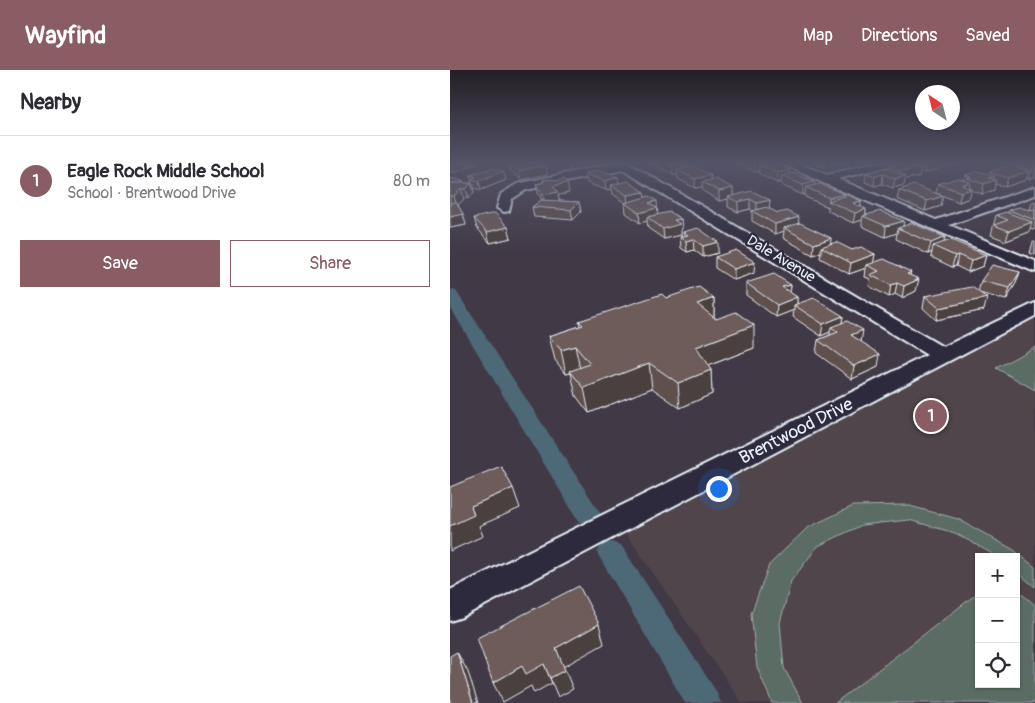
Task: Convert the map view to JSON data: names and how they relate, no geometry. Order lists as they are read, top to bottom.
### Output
{
  "streets": {
    "street": ["Dale Avenue", "Brentwood Drive"]
  },
  "crossings": [
    ["Dale Avenue", "Brentwood Drive"]
  ],
  "north": "top left",
  "page": {
    "header": "Wayfind",
    "nav": ["Map", "Directions", "Saved"],
    "heading": "Nearby",
    "list": [
      {
        "mark": "1",
        "name": "Eagle Rock Middle School",
        "note": "School · Brentwood Drive",
        "value": "80 m"
      }
    ],
    "buttons": ["Save", "Share"],
    "pins": "1",
    "map_buttons": ["+", "−"]
  }
}
